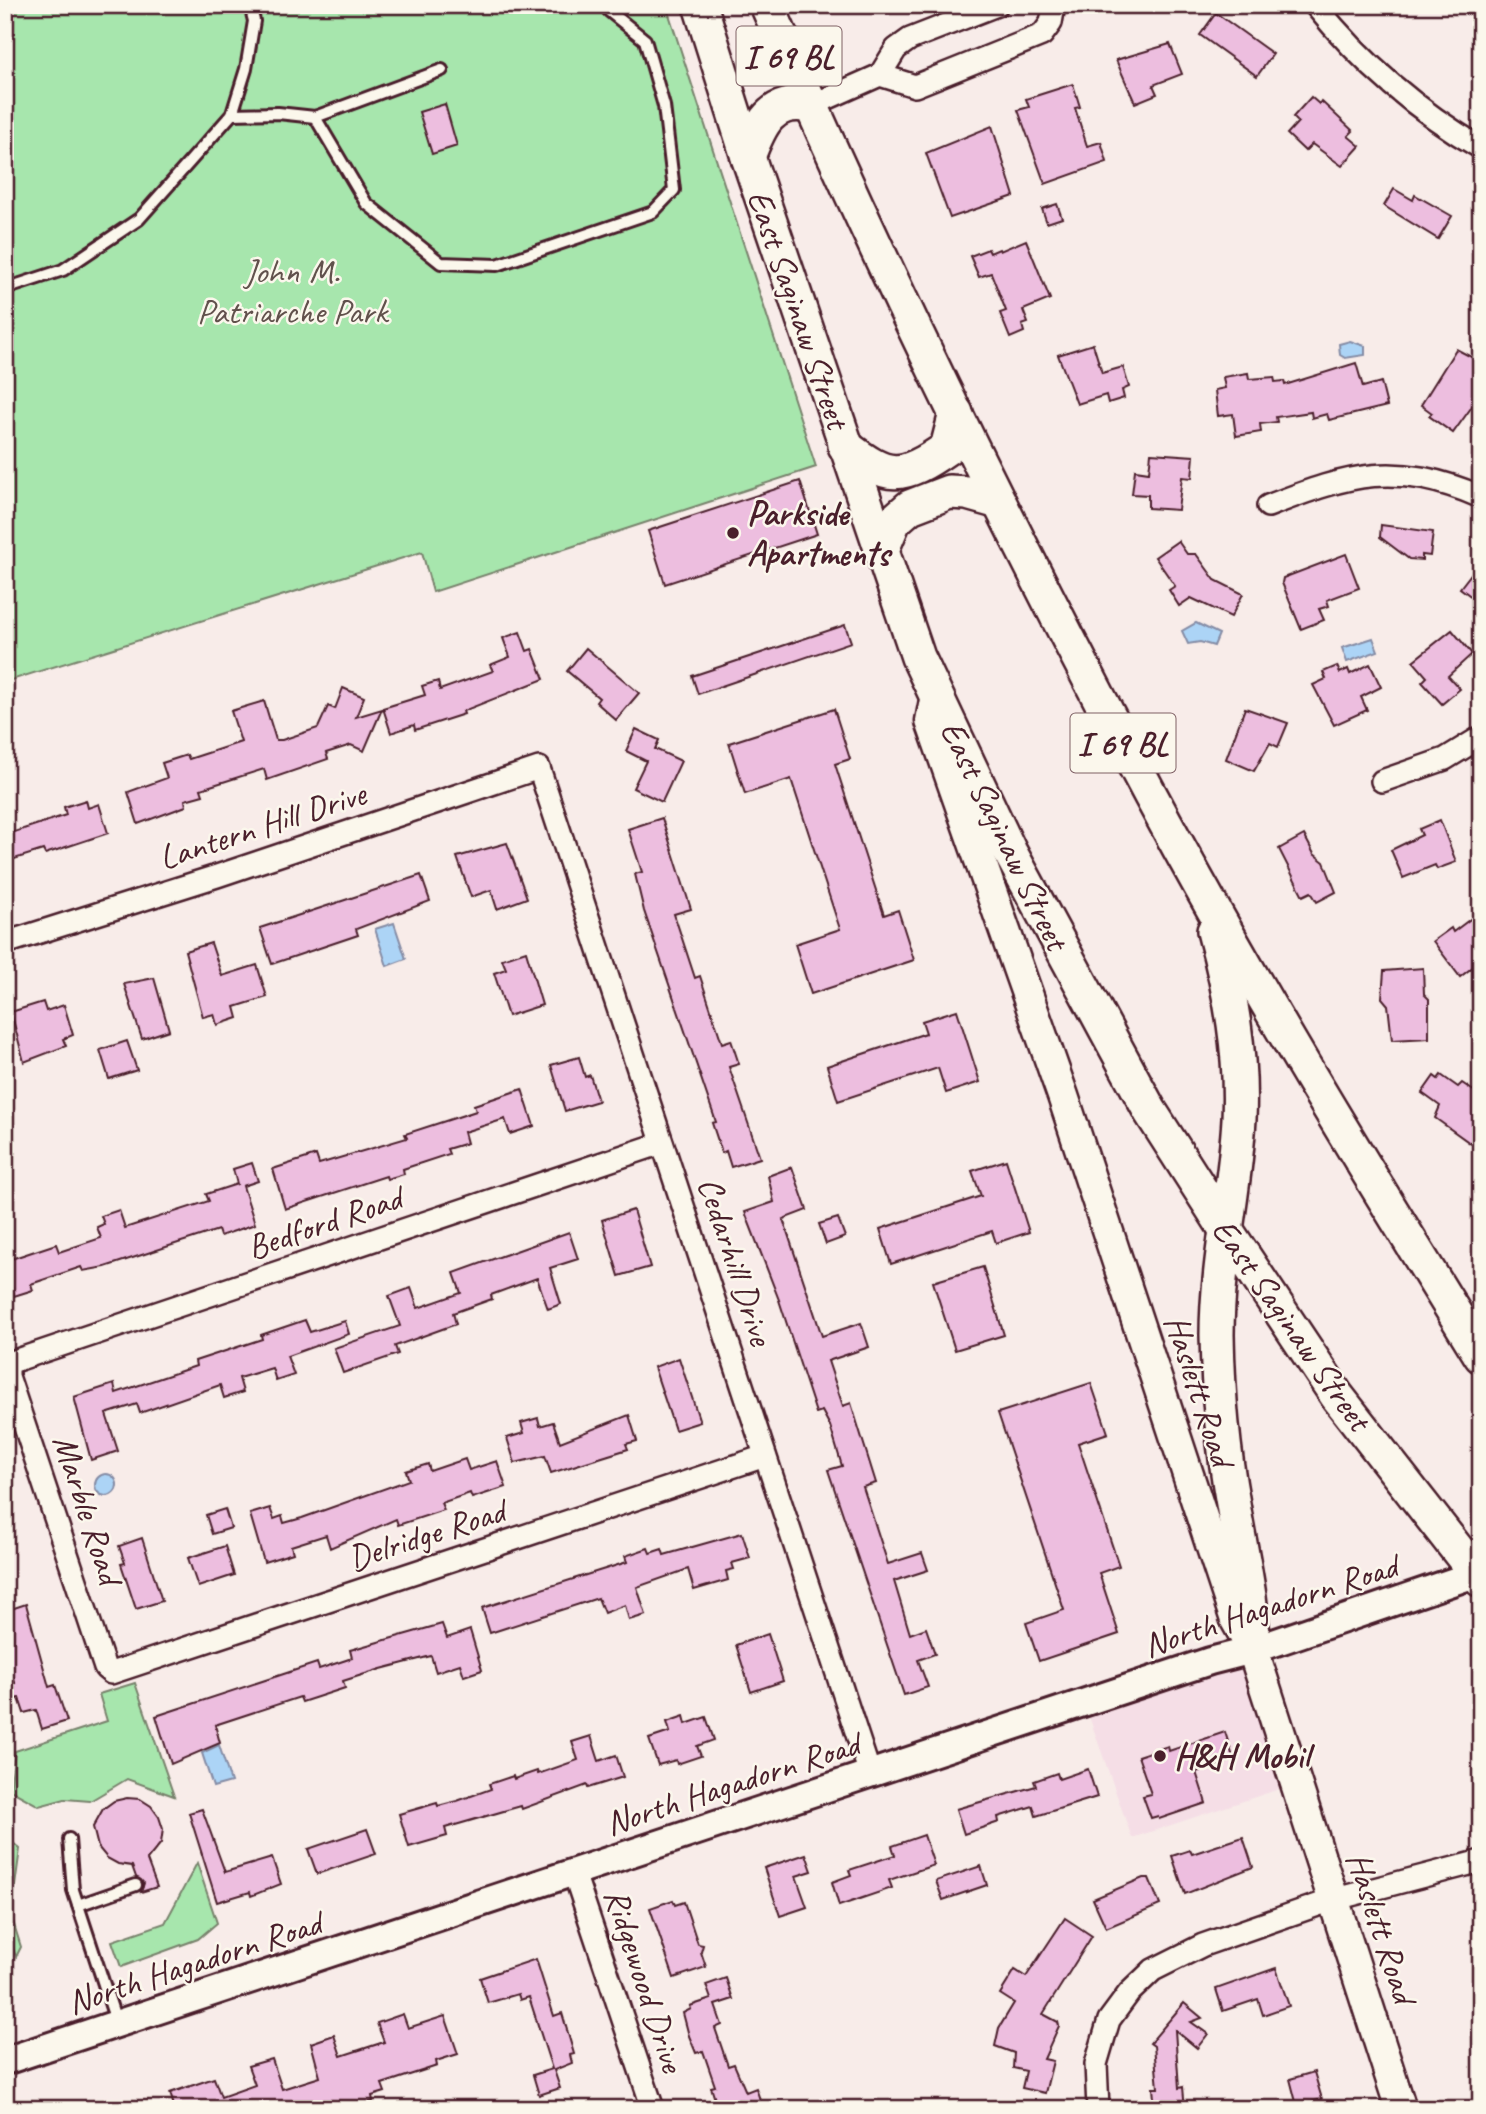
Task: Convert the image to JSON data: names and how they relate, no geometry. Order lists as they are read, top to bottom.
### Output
{
  "streets": {
    "main road": ["I 69 BL", "East Saginaw Street", "Haslett Road"],
    "street": [
      "Lantern Hill Drive",
      "Bedford Road",
      "Cedarhill Drive",
      "Marble Road",
      "Delridge Road",
      "North Hagadorn Road",
      "Ridgewood Drive"
    ]
  },
  "crossings": [
    ["East Saginaw Street", "Haslett Road"],
    ["East Saginaw Street", "North Hagadorn Road"],
    ["Lantern Hill Drive", "Cedarhill Drive"],
    ["Bedford Road", "Cedarhill Drive"],
    ["Bedford Road", "Marble Road"],
    ["Cedarhill Drive", "Delridge Road"],
    ["Cedarhill Drive", "North Hagadorn Road"],
    ["Haslett Road", "North Hagadorn Road"],
    ["Marble Road", "Delridge Road"],
    ["North Hagadorn Road", "Ridgewood Drive"]
  ],
  "parks": ["John M. Patriarche Park"],
  "places": ["Parkside Apartments", "H&H Mobil"]
}
